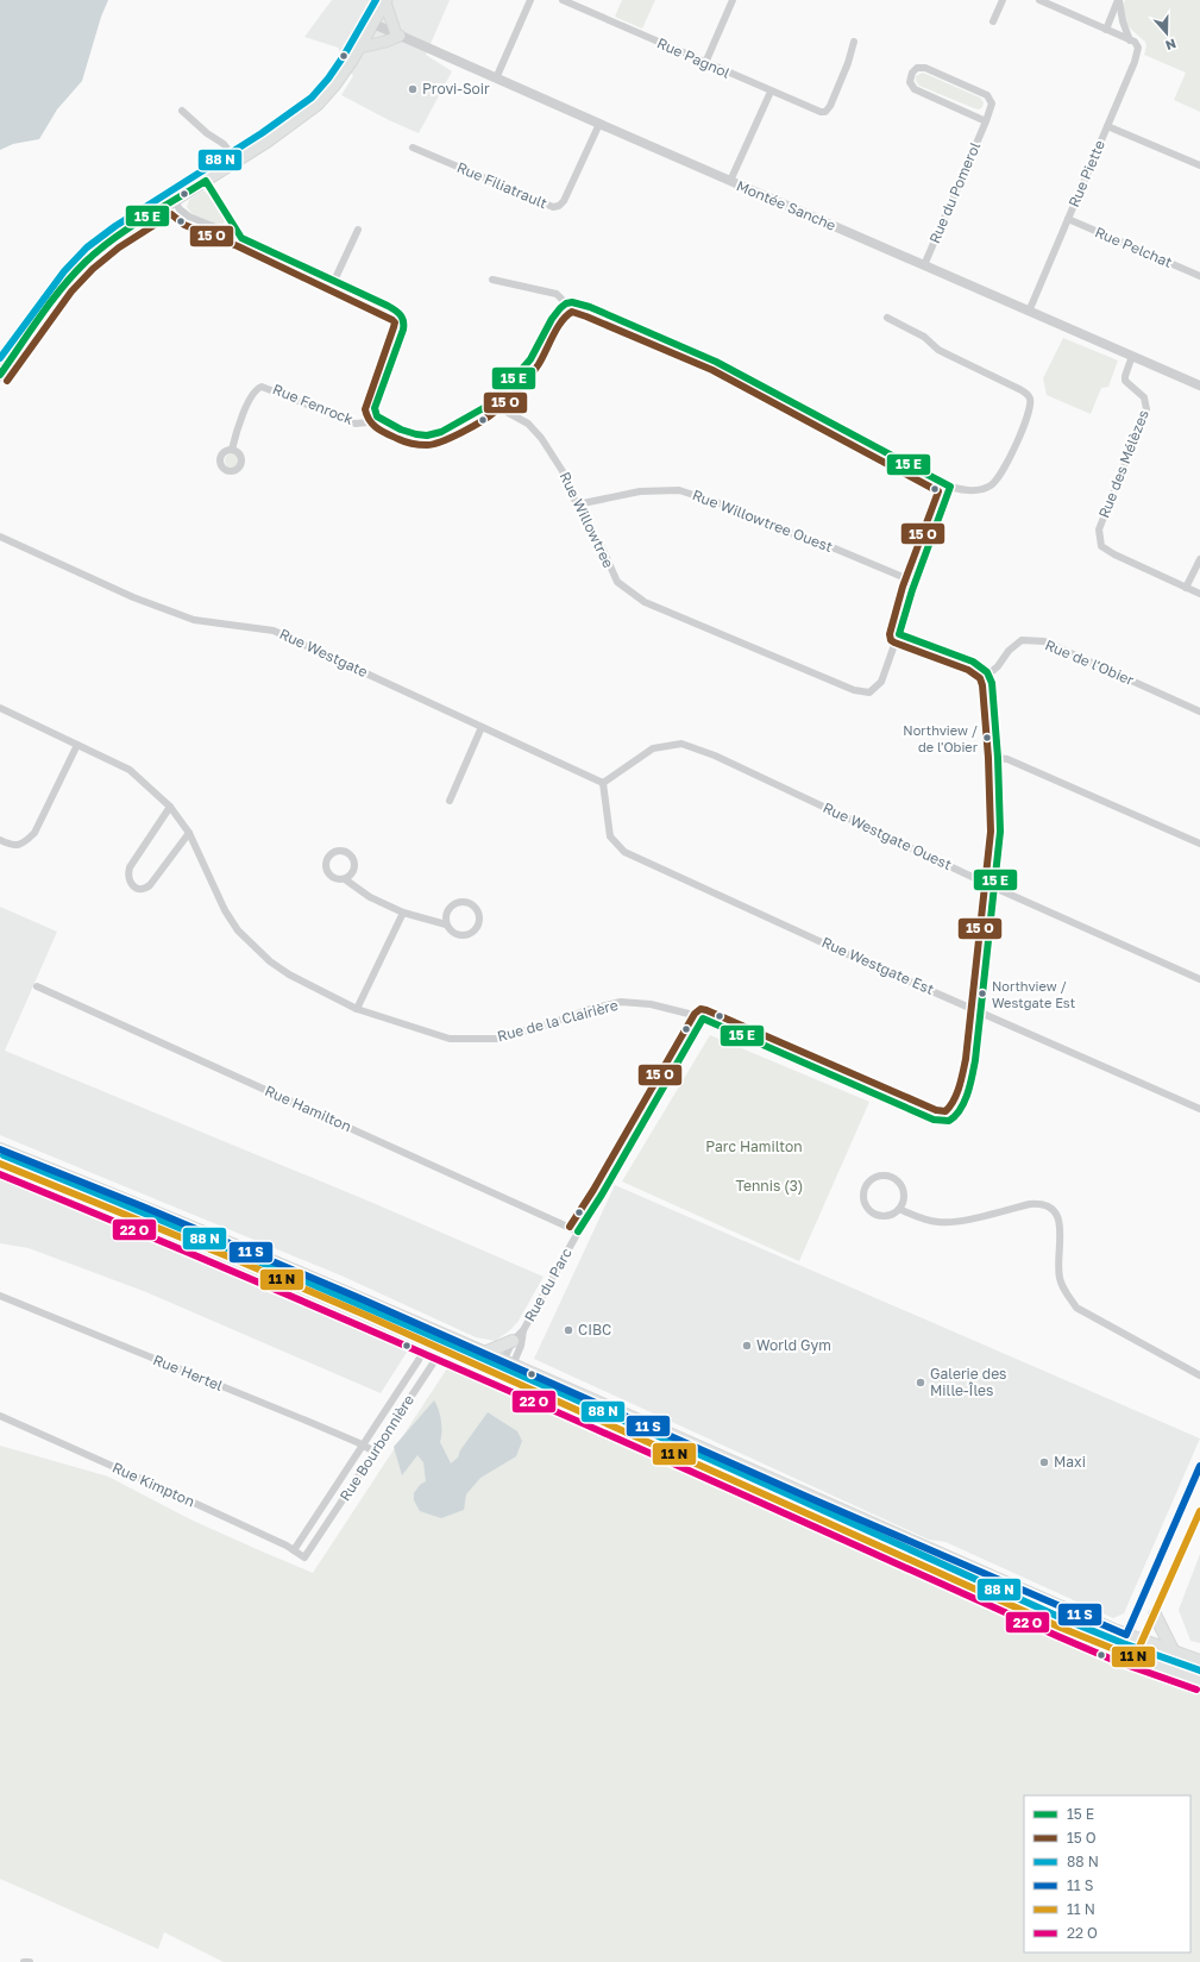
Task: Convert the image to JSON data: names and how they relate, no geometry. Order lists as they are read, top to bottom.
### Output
{
  "streets": {
    "street": [
      "Rue Pagnol",
      "Rue Piette",
      "Rue Filiatrault",
      "Rue du Pomerol",
      "Montée Sanche",
      "Rue Pelchat",
      "Rue Fenrock",
      "Rue des Mélèzes",
      "Rue Willowtree",
      "Rue Willowtree Ouest",
      "Rue Westgate",
      "Rue de l'Obier",
      "Rue Westgate Ouest",
      "Rue Westgate Est",
      "Rue de la Clairière",
      "Rue Hamilton",
      "Rue du Parc",
      "Rue Hertel",
      "Rue Bourbonnière",
      "Rue Kimpton"
    ]
  },
  "crossings": [
    ["Rue Piette", "Montée Sanche"],
    ["Rue Piette", "Rue Pelchat"],
    ["Rue Filiatrault", "Montée Sanche"],
    ["Rue du Pomerol", "Montée Sanche"],
    ["Montée Sanche", "Rue des Mélèzes"],
    ["Rue Willowtree", "Rue Willowtree Ouest"],
    ["Rue Westgate", "Rue Westgate Ouest"],
    ["Rue Westgate", "Rue Westgate Est"],
    ["Rue Westgate Ouest", "Rue Westgate Est"],
    ["Rue Westgate Est", "Rue de la Clairière"],
    ["Rue de la Clairière", "Rue du Parc"],
    ["Rue Hamilton", "Rue du Parc"],
    ["Rue Hertel", "Rue Bourbonnière"],
    ["Rue Bourbonnière", "Rue Kimpton"]
  ],
  "parks": ["Parc Hamilton", "Tennis (3)"],
  "places": [
    "Provi-Soir",
    "Northview / de l'Obier",
    "Northview / Westgate Est",
    "CIBC",
    "World Gym",
    "Galerie des Mille-Îles",
    "Maxi"
  ],
  "legend": [
    "15 E",
    "15 O",
    "88 N",
    "11 S",
    "11 N",
    "22 O"
  ],
  "north": "bottom"
}
